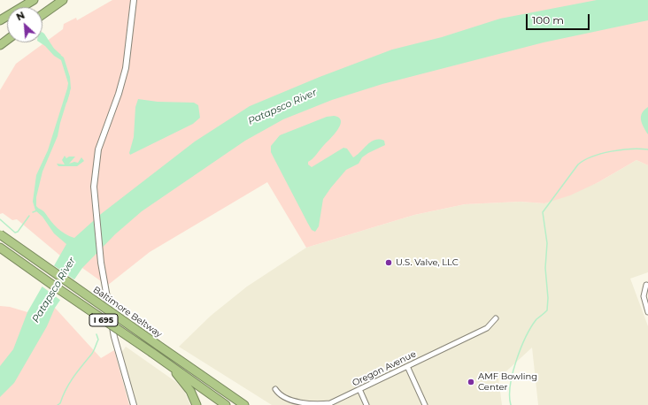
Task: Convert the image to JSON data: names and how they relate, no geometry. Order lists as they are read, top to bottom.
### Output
{
  "streets": {
    "highway": ["Baltimore Beltway", "I 695"],
    "street": ["Oregon Avenue"]
  },
  "water": ["Patapsco River"],
  "places": ["U.S. Valve, LLC", "AMF Bowling Center"],
  "scale_bar": "100 m",
  "north": "top left"
}
